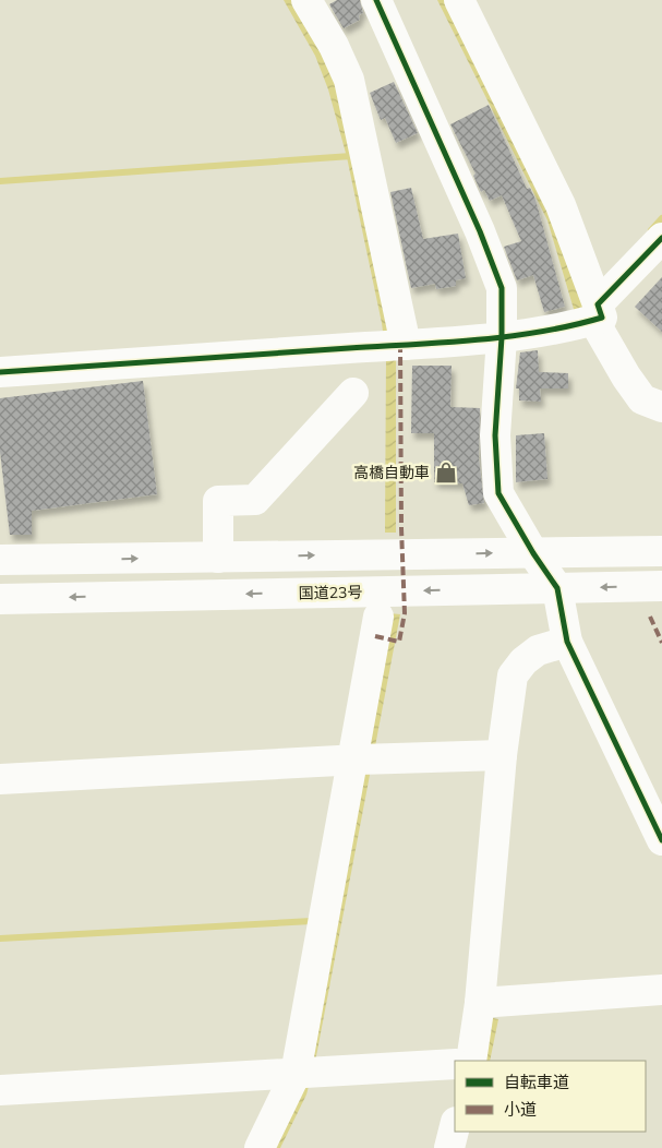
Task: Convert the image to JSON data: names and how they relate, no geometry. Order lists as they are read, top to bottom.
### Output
{
  "streets": {
    "main road": ["国道23号"]
  },
  "places": {
    "shop": ["高橋自動車"]
  },
  "legend": ["自転車道", "小道"]
}
